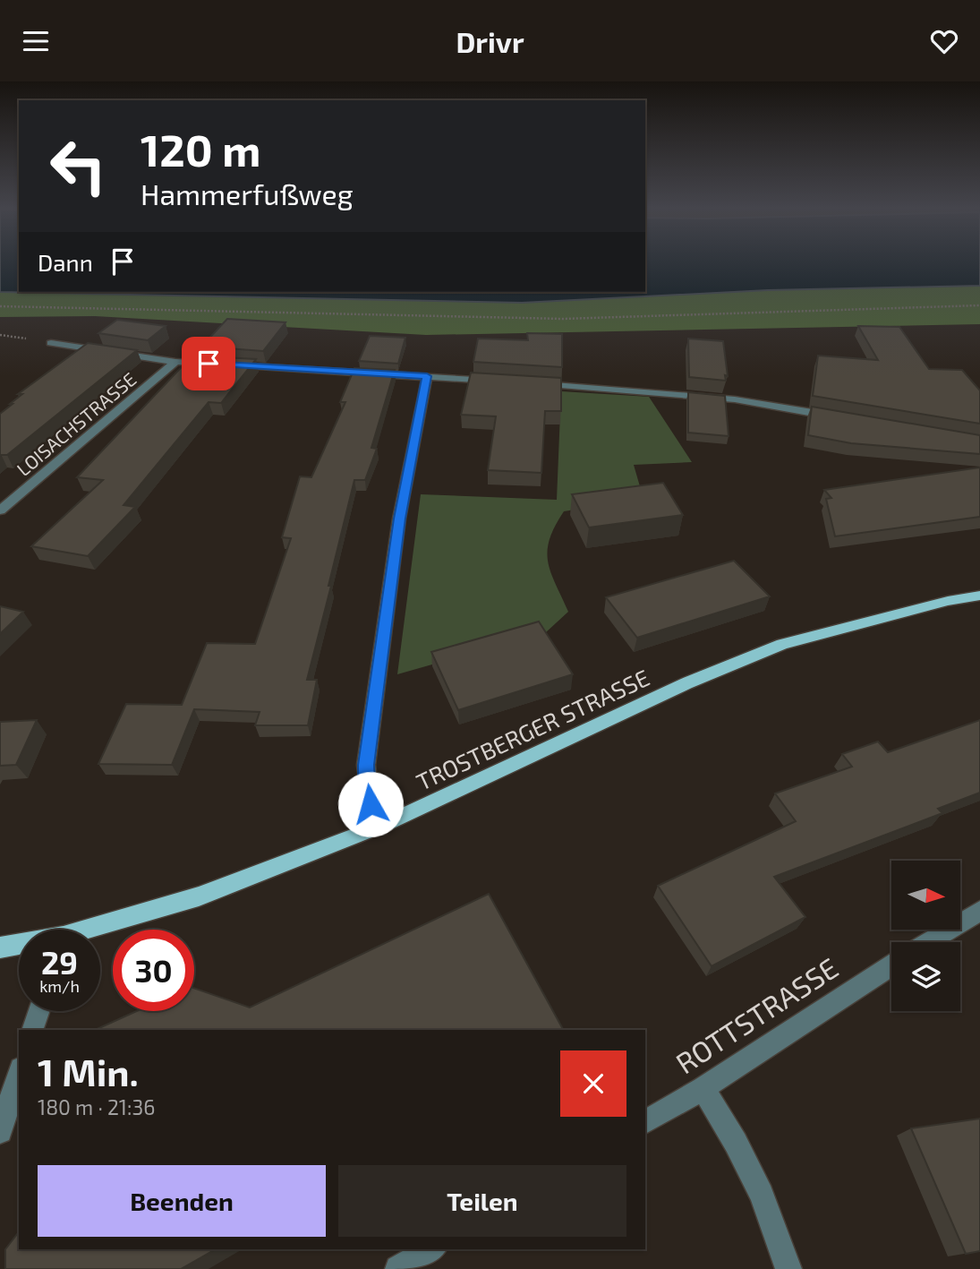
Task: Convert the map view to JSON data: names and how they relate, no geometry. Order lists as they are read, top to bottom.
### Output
{
  "streets": {
    "main road": ["TROSTBERGER STRASSE"],
    "street": ["LOISACHSTRASSE", "ROTTSTRASSE"]
  },
  "north": "right",
  "page": {
    "header": "Drivr",
    "turn": ["120 m", "Hammerfußweg"],
    "then": "Dann",
    "speed": "29 km/h",
    "limit": "30",
    "heading": ["1 Min.", "180 m · 21:36"],
    "buttons": ["Beenden", "Teilen"]
  }
}
